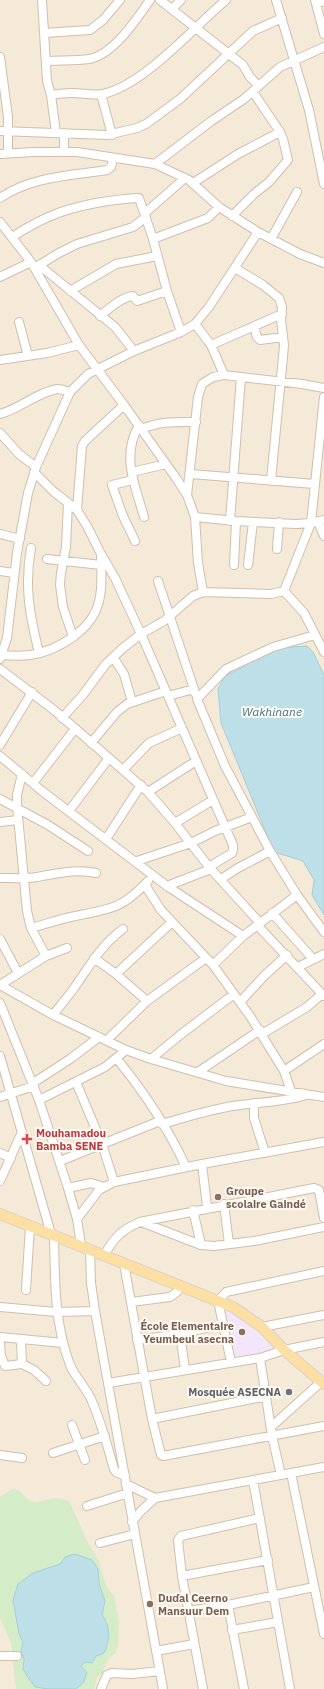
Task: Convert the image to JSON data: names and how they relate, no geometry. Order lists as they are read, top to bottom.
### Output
{
  "water": ["Wakhinane"],
  "places": {
    "health": ["Mouhamadou Bamba SENE"],
    "other": [
      "Groupe scolaire Gaindé",
      "École Elementaire Yeumbeul asecna",
      "Mosquée ASECNA",
      "Duɗal Ceerno Mansuur Dem"
    ]
  }
}
